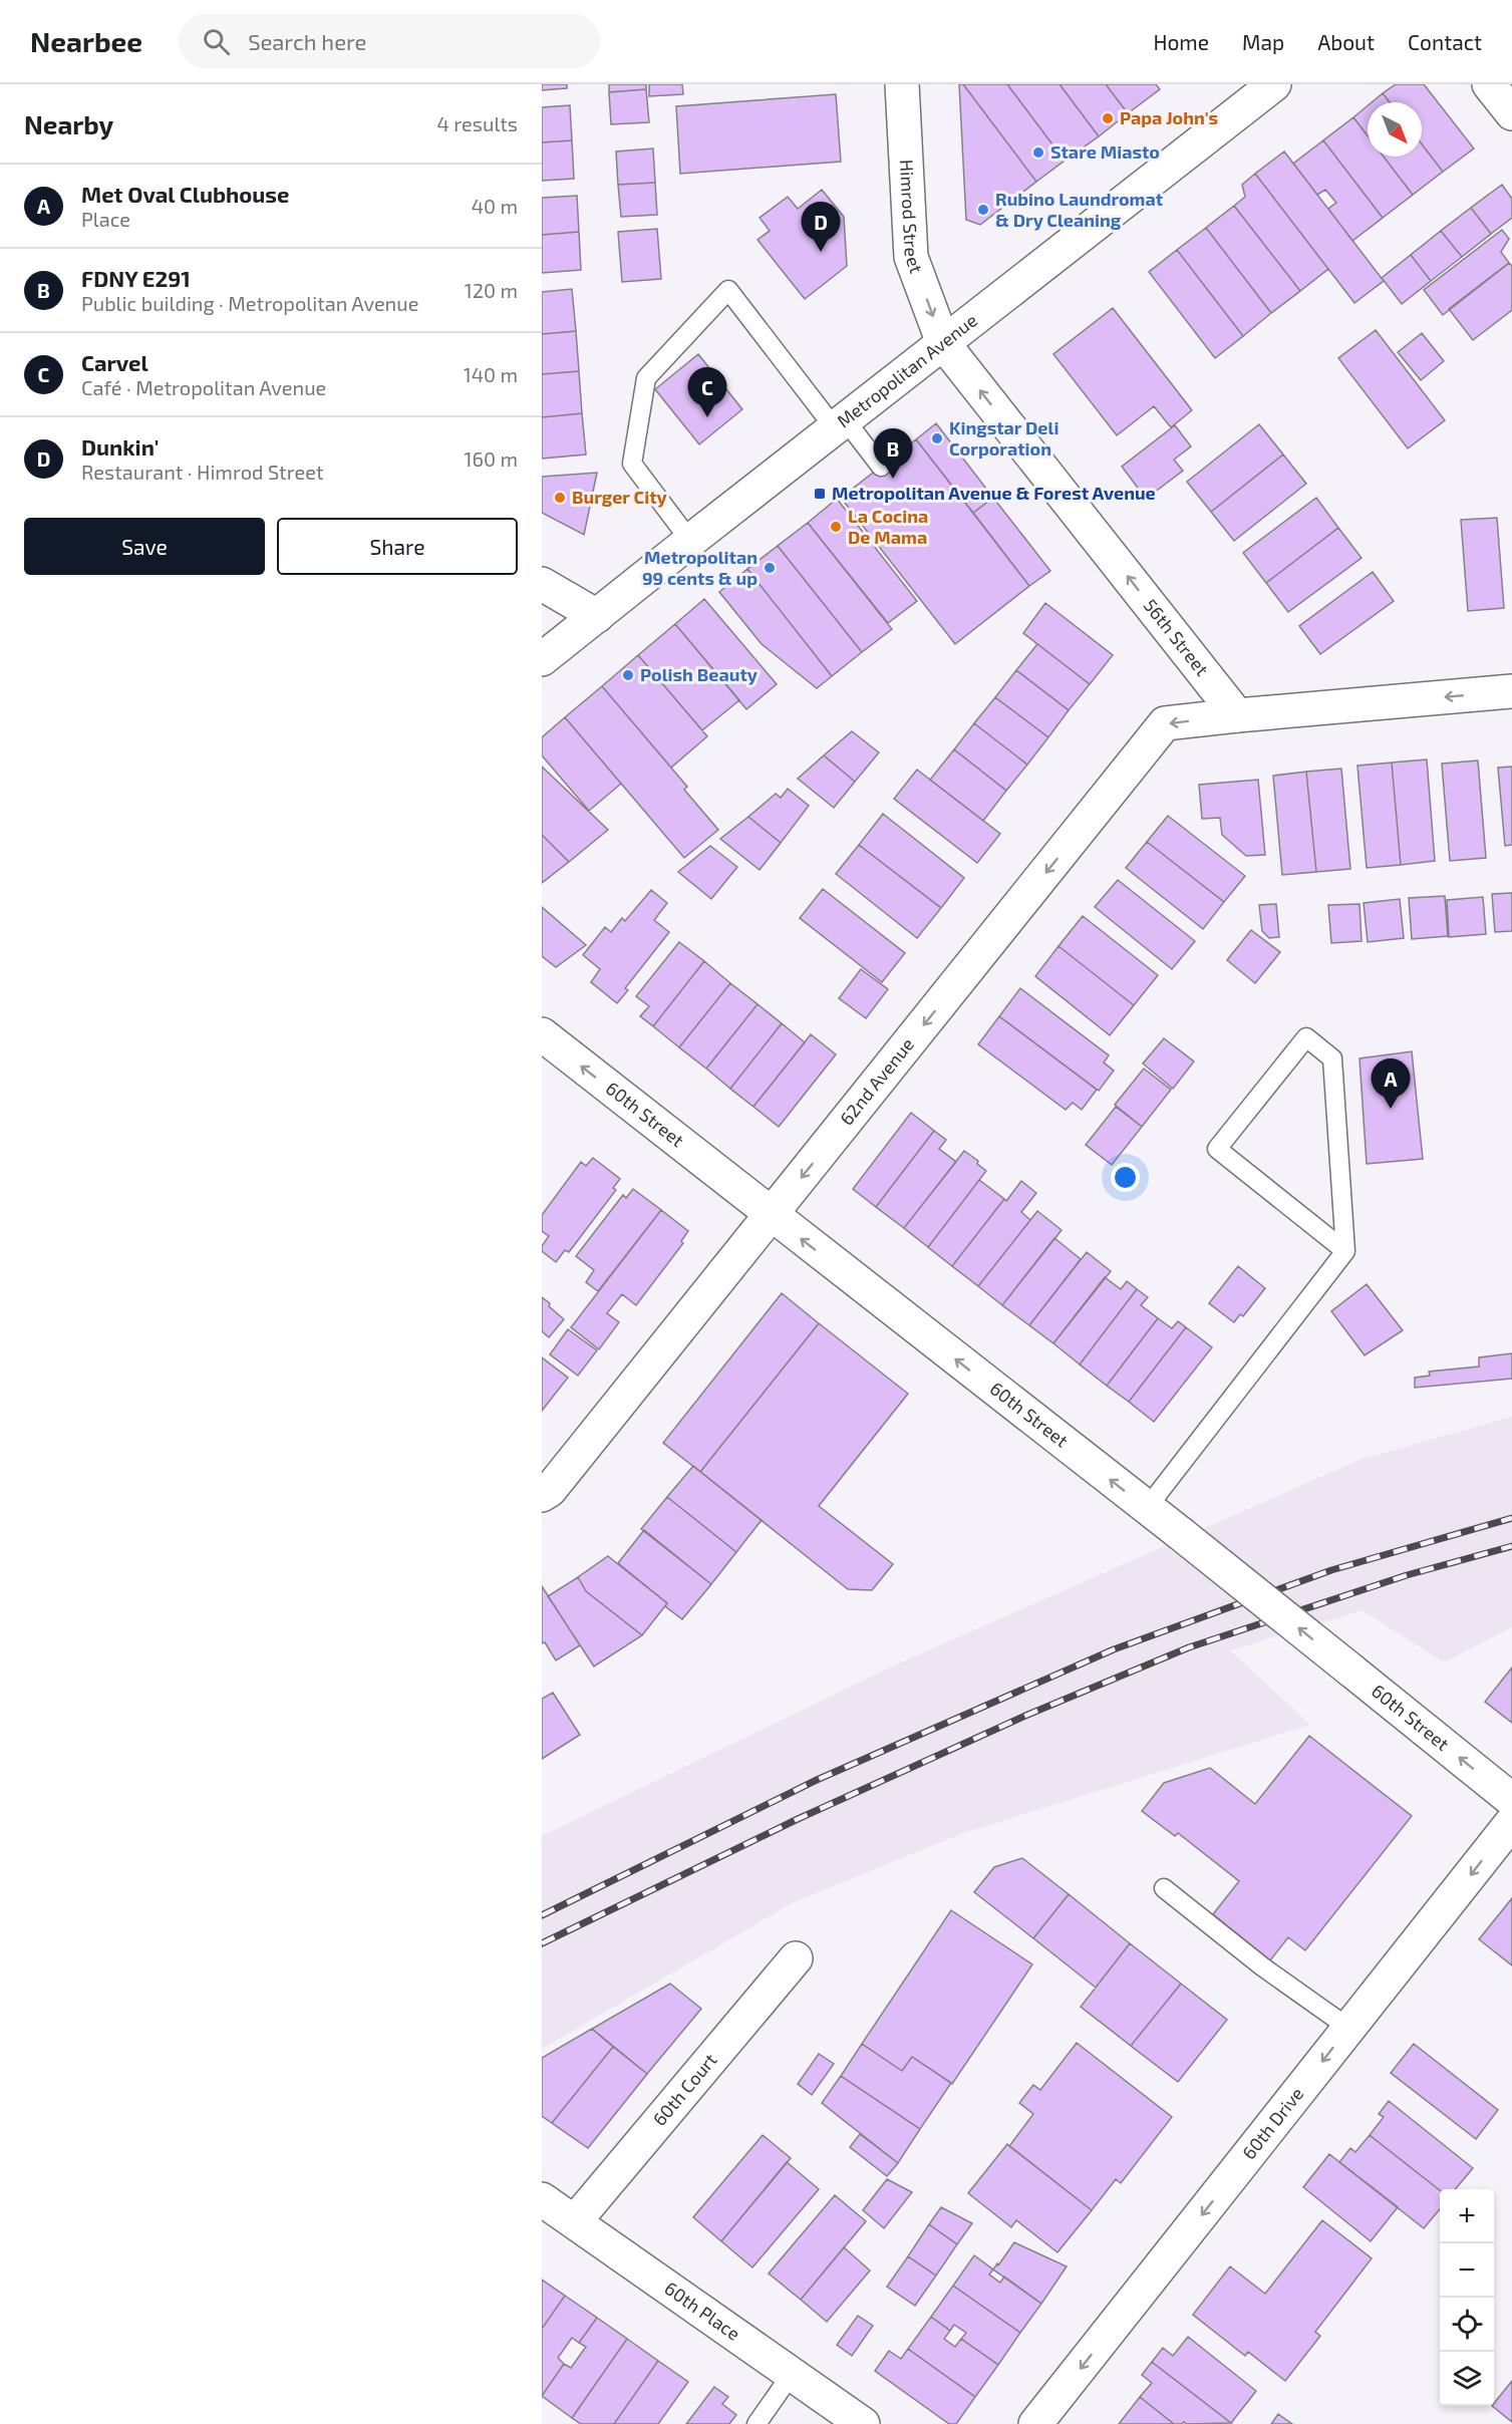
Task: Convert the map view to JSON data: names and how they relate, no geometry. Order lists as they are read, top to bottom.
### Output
{
  "streets": {
    "street": [
      "Himrod Street",
      "Metropolitan Avenue",
      "56th Street",
      "62nd Avenue",
      "60th Street",
      "60th Court",
      "60th Drive",
      "60th Place"
    ]
  },
  "crossings": [
    ["Himrod Street", "Metropolitan Avenue"],
    ["Himrod Street", "56th Street"],
    ["Metropolitan Avenue", "56th Street"],
    ["56th Street", "62nd Avenue"],
    ["62nd Avenue", "60th Street"],
    ["60th Court", "60th Place"]
  ],
  "one_way": [
    "Himrod Street",
    "56th Street",
    "62nd Avenue",
    "60th Street",
    "60th Drive"
  ],
  "places": {
    "other": [
      "Papa John's",
      "Stare Miasto",
      "Rubino Laundromat & Dry Cleaning",
      "Kingstar Deli Corporation",
      "Burger City",
      "La Cocina De Mama",
      "Metropolitan 99 cents & up",
      "Polish Beauty"
    ],
    "transit": ["Metropolitan Avenue & Forest Avenue"]
  },
  "north": "bottom right",
  "page": {
    "header": "Nearbee",
    "search": "Search here",
    "nav": [
      "Home",
      "Map",
      "About",
      "Contact"
    ],
    "heading": ["Nearby", "4 results"],
    "list": [
      {
        "mark": "A",
        "name": "Met Oval Clubhouse",
        "note": "Place",
        "value": "40 m"
      },
      {
        "mark": "B",
        "name": "FDNY E291",
        "note": "Public building · Metropolitan Avenue",
        "value": "120 m"
      },
      {
        "mark": "C",
        "name": "Carvel",
        "note": "Café · Metropolitan Avenue",
        "value": "140 m"
      },
      {
        "mark": "D",
        "name": "Dunkin'",
        "note": "Restaurant · Himrod Street",
        "value": "160 m"
      }
    ],
    "pins": [
      "D",
      "C",
      "B",
      "A"
    ],
    "buttons": ["Save", "Share"],
    "map_buttons": ["+", "−"]
  }
}
